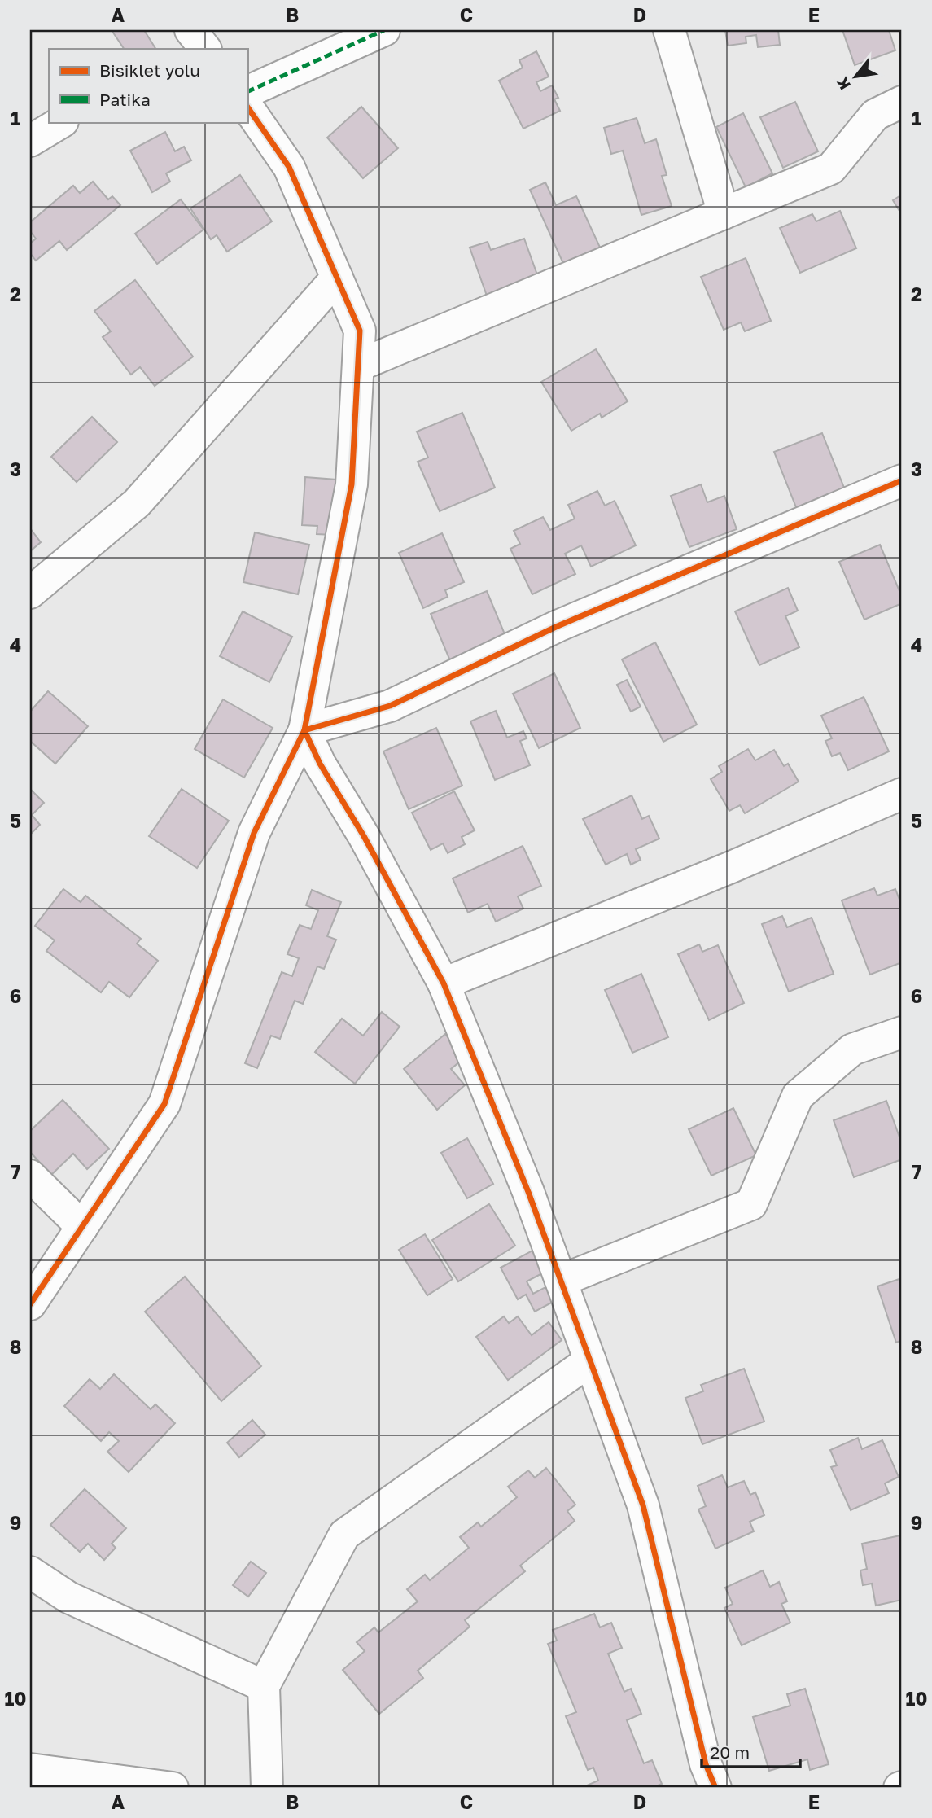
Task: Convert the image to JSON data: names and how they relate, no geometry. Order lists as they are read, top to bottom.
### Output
{
  "legend": ["Bisiklet yolu", "Patika"],
  "scale_bar": "20 m",
  "north": "bottom left",
  "grid": {
    "columns": [
      "A",
      "B",
      "C",
      "D",
      "E"
    ],
    "rows": [
      "1",
      "2",
      "3",
      "4",
      "5",
      "6",
      "7",
      "8",
      "9",
      "10"
    ]
  }
}
